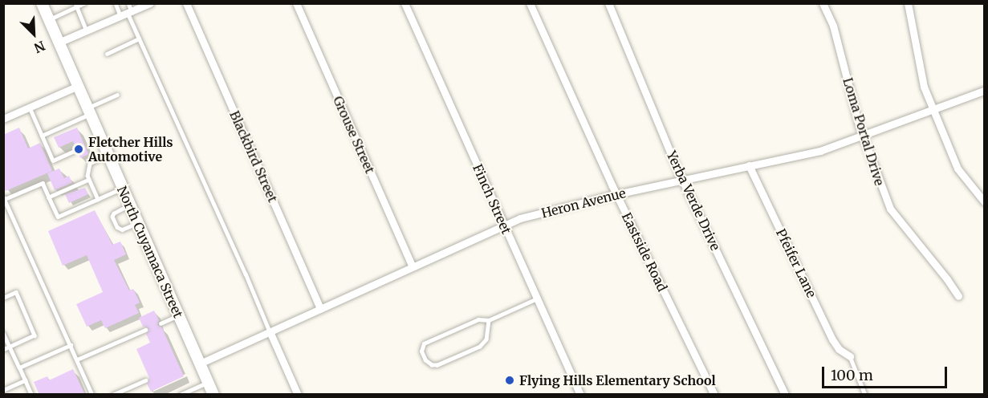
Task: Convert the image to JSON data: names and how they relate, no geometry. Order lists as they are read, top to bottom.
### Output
{
  "streets": {
    "main road": ["North Cuyamaca Street"],
    "street": [
      "Loma Portal Drive",
      "Grouse Street",
      "Blackbird Street",
      "Finch Street",
      "Yerba Verde Drive",
      "Heron Avenue",
      "Eastside Road",
      "Pfeifer Lane"
    ]
  },
  "crossings": [
    ["Loma Portal Drive", "Heron Avenue"],
    ["Grouse Street", "Heron Avenue"],
    ["Blackbird Street", "Heron Avenue"],
    ["Finch Street", "Heron Avenue"],
    ["Yerba Verde Drive", "Heron Avenue"],
    ["Heron Avenue", "North Cuyamaca Street"],
    ["Heron Avenue", "Eastside Road"],
    ["Heron Avenue", "Pfeifer Lane"]
  ],
  "places": ["Fletcher Hills Automotive", "Flying Hills Elementary School"],
  "scale_bar": "100 m",
  "north": "bottom right"
}
